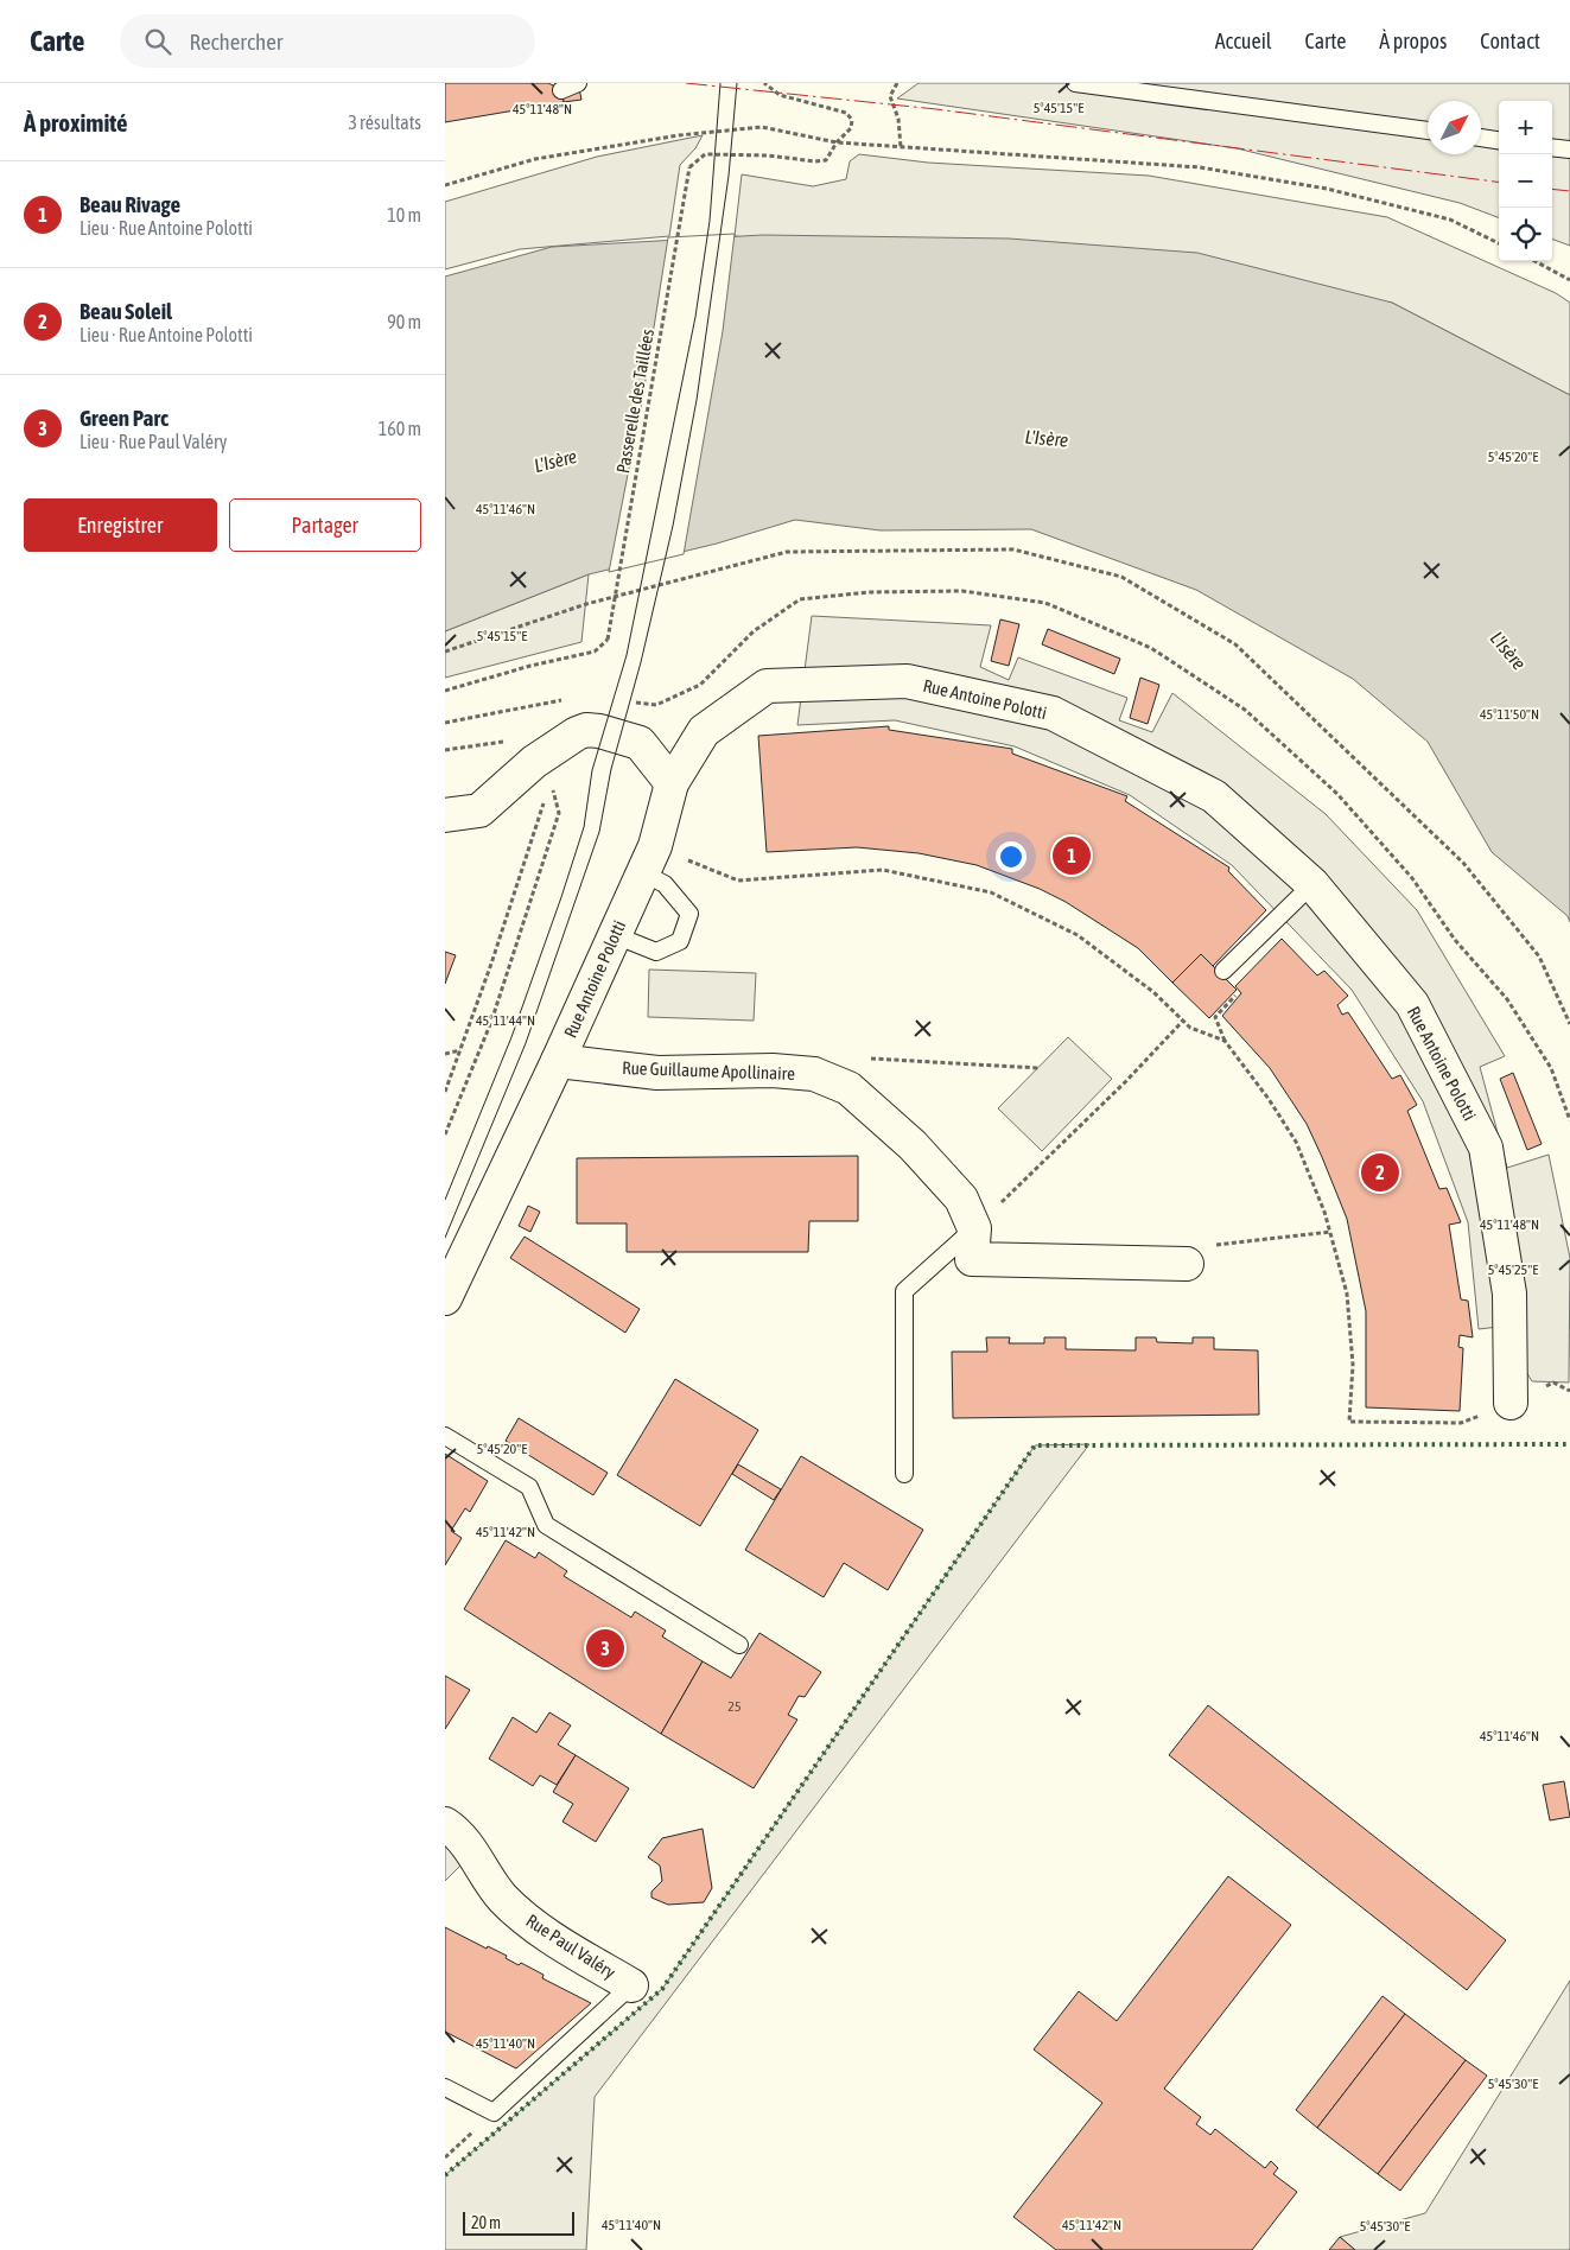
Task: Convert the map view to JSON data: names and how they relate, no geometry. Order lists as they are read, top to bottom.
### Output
{
  "streets": {
    "street": ["Rue Antoine Polotti", "Rue Guillaume Apollinaire", "Rue Paul Valéry"],
    "path": ["Passerelle des Taillées"]
  },
  "crossings": [
    ["Rue Antoine Polotti", "Rue Guillaume Apollinaire"]
  ],
  "water": ["L'Isère"],
  "house_numbers": ["25"],
  "scale_bar": "20 m",
  "north": "top right",
  "page": {
    "header": "Carte",
    "search": "Rechercher",
    "nav": [
      "Accueil",
      "Carte",
      "À propos",
      "Contact"
    ],
    "heading": ["À proximité", "3 résultats"],
    "map_buttons": ["+", "−"],
    "list": [
      {
        "mark": "1",
        "name": "Beau Rivage",
        "note": "Lieu · Rue Antoine Polotti",
        "value": "10 m"
      },
      {
        "mark": "2",
        "name": "Beau Soleil",
        "note": "Lieu · Rue Antoine Polotti",
        "value": "90 m"
      },
      {
        "mark": "3",
        "name": "Green Parc",
        "note": "Lieu · Rue Paul Valéry",
        "value": "160 m"
      }
    ],
    "buttons": ["Enregistrer", "Partager"],
    "pins": ["1", "2", "3"],
    "scale": "20 m"
  },
  "coordinates": [
    "5°45'15\"E",
    "45°11'48\"N",
    "5°45'20\"E",
    "45°11'46\"N",
    "45°11'50\"N",
    "45°11'44\"N",
    "5°45'25\"E",
    "45°11'42\"N",
    "45°11'40\"N",
    "5°45'30\"E"
  ]
}
